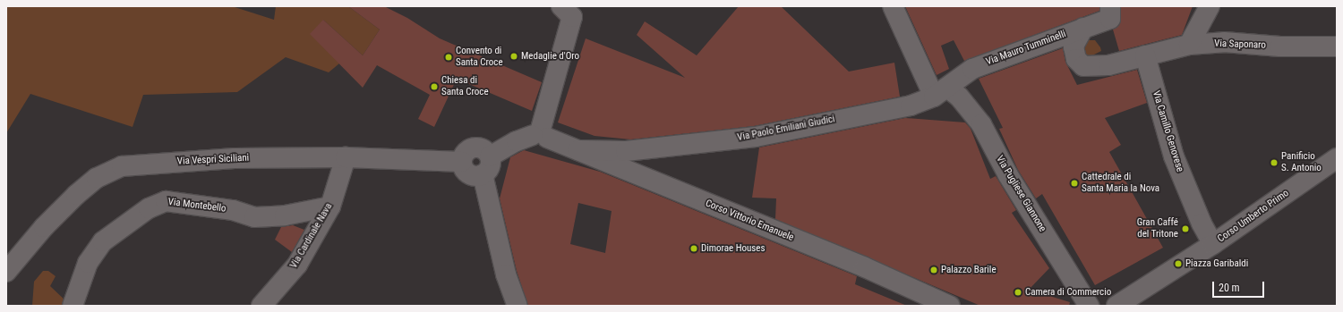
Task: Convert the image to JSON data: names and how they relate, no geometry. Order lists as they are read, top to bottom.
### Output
{
  "streets": {
    "street": [
      "Via Saponaro",
      "Via Mauro Tumminelli",
      "Via Paolo Emiliani Giudici",
      "Via Camillo Genovese",
      "Via Vespri Siciliani",
      "Via Pugliese Giannone",
      "Via Montebello",
      "Corso Umberto Primo",
      "Corso Vittorio Emanuele",
      "Via Cardinale Nava"
    ]
  },
  "crossings": [
    ["Via Saponaro", "Via Mauro Tumminelli"],
    ["Via Saponaro", "Via Camillo Genovese"],
    ["Via Mauro Tumminelli", "Via Paolo Emiliani Giudici"],
    ["Via Mauro Tumminelli", "Via Pugliese Giannone"],
    ["Via Paolo Emiliani Giudici", "Via Pugliese Giannone"],
    ["Via Paolo Emiliani Giudici", "Corso Vittorio Emanuele"],
    ["Via Camillo Genovese", "Corso Umberto Primo"],
    ["Via Vespri Siciliani", "Via Cardinale Nava"],
    ["Via Montebello", "Via Cardinale Nava"]
  ],
  "places": [
    "Medaglie d'Oro",
    "Convento di Santa Croce",
    "Chiesa di Santa Croce",
    "Panificio S. Antonio",
    "Cattedrale di Santa Maria la Nova",
    "Gran Caffé del Tritone",
    "Dimorae Houses",
    "Piazza Garibaldi",
    "Palazzo Barile",
    "Camera di Commercio"
  ],
  "scale_bar": "20 m"
}
